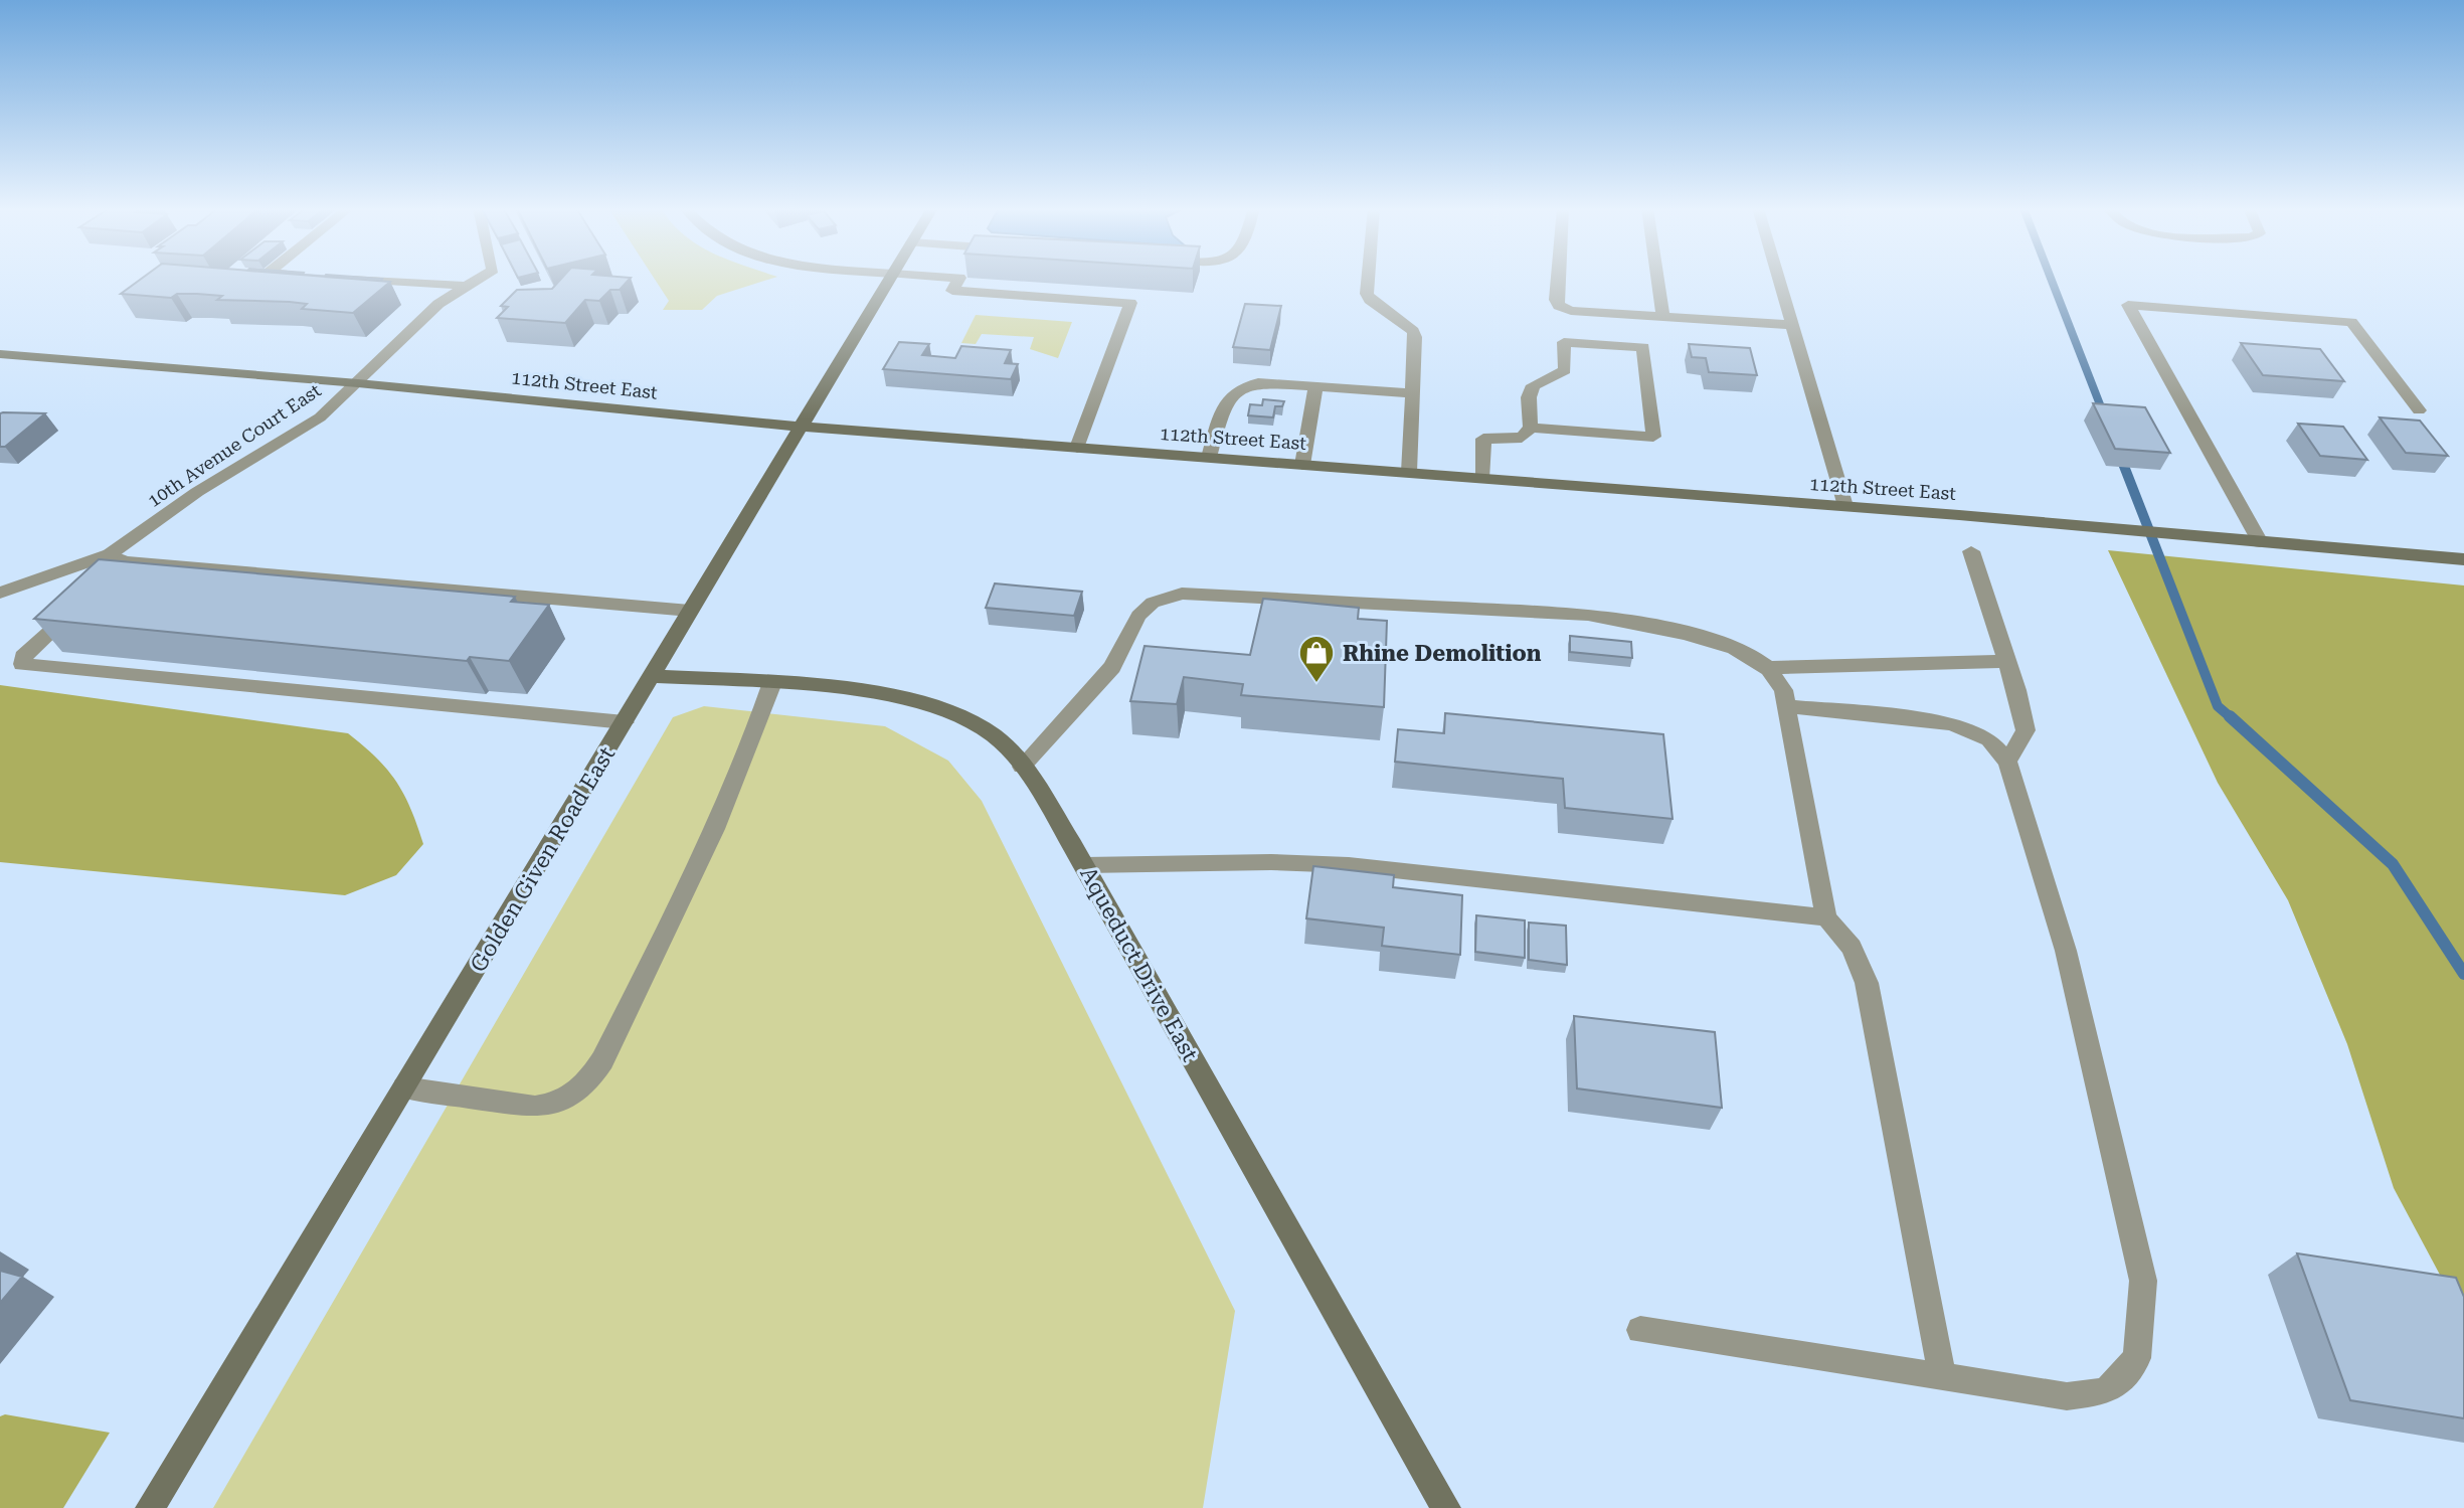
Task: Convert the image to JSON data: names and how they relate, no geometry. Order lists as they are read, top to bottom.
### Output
{
  "streets": {
    "main road": ["112th Street East", "Golden Given Road East", "Aqueduct Drive East"],
    "street": ["10th Avenue Court East"]
  },
  "crossings": [
    ["112th Street East", "10th Avenue Court East"],
    ["112th Street East", "Golden Given Road East"],
    ["Golden Given Road East", "Aqueduct Drive East"]
  ],
  "places": {
    "shop": ["Rhine Demolition"]
  }
}
